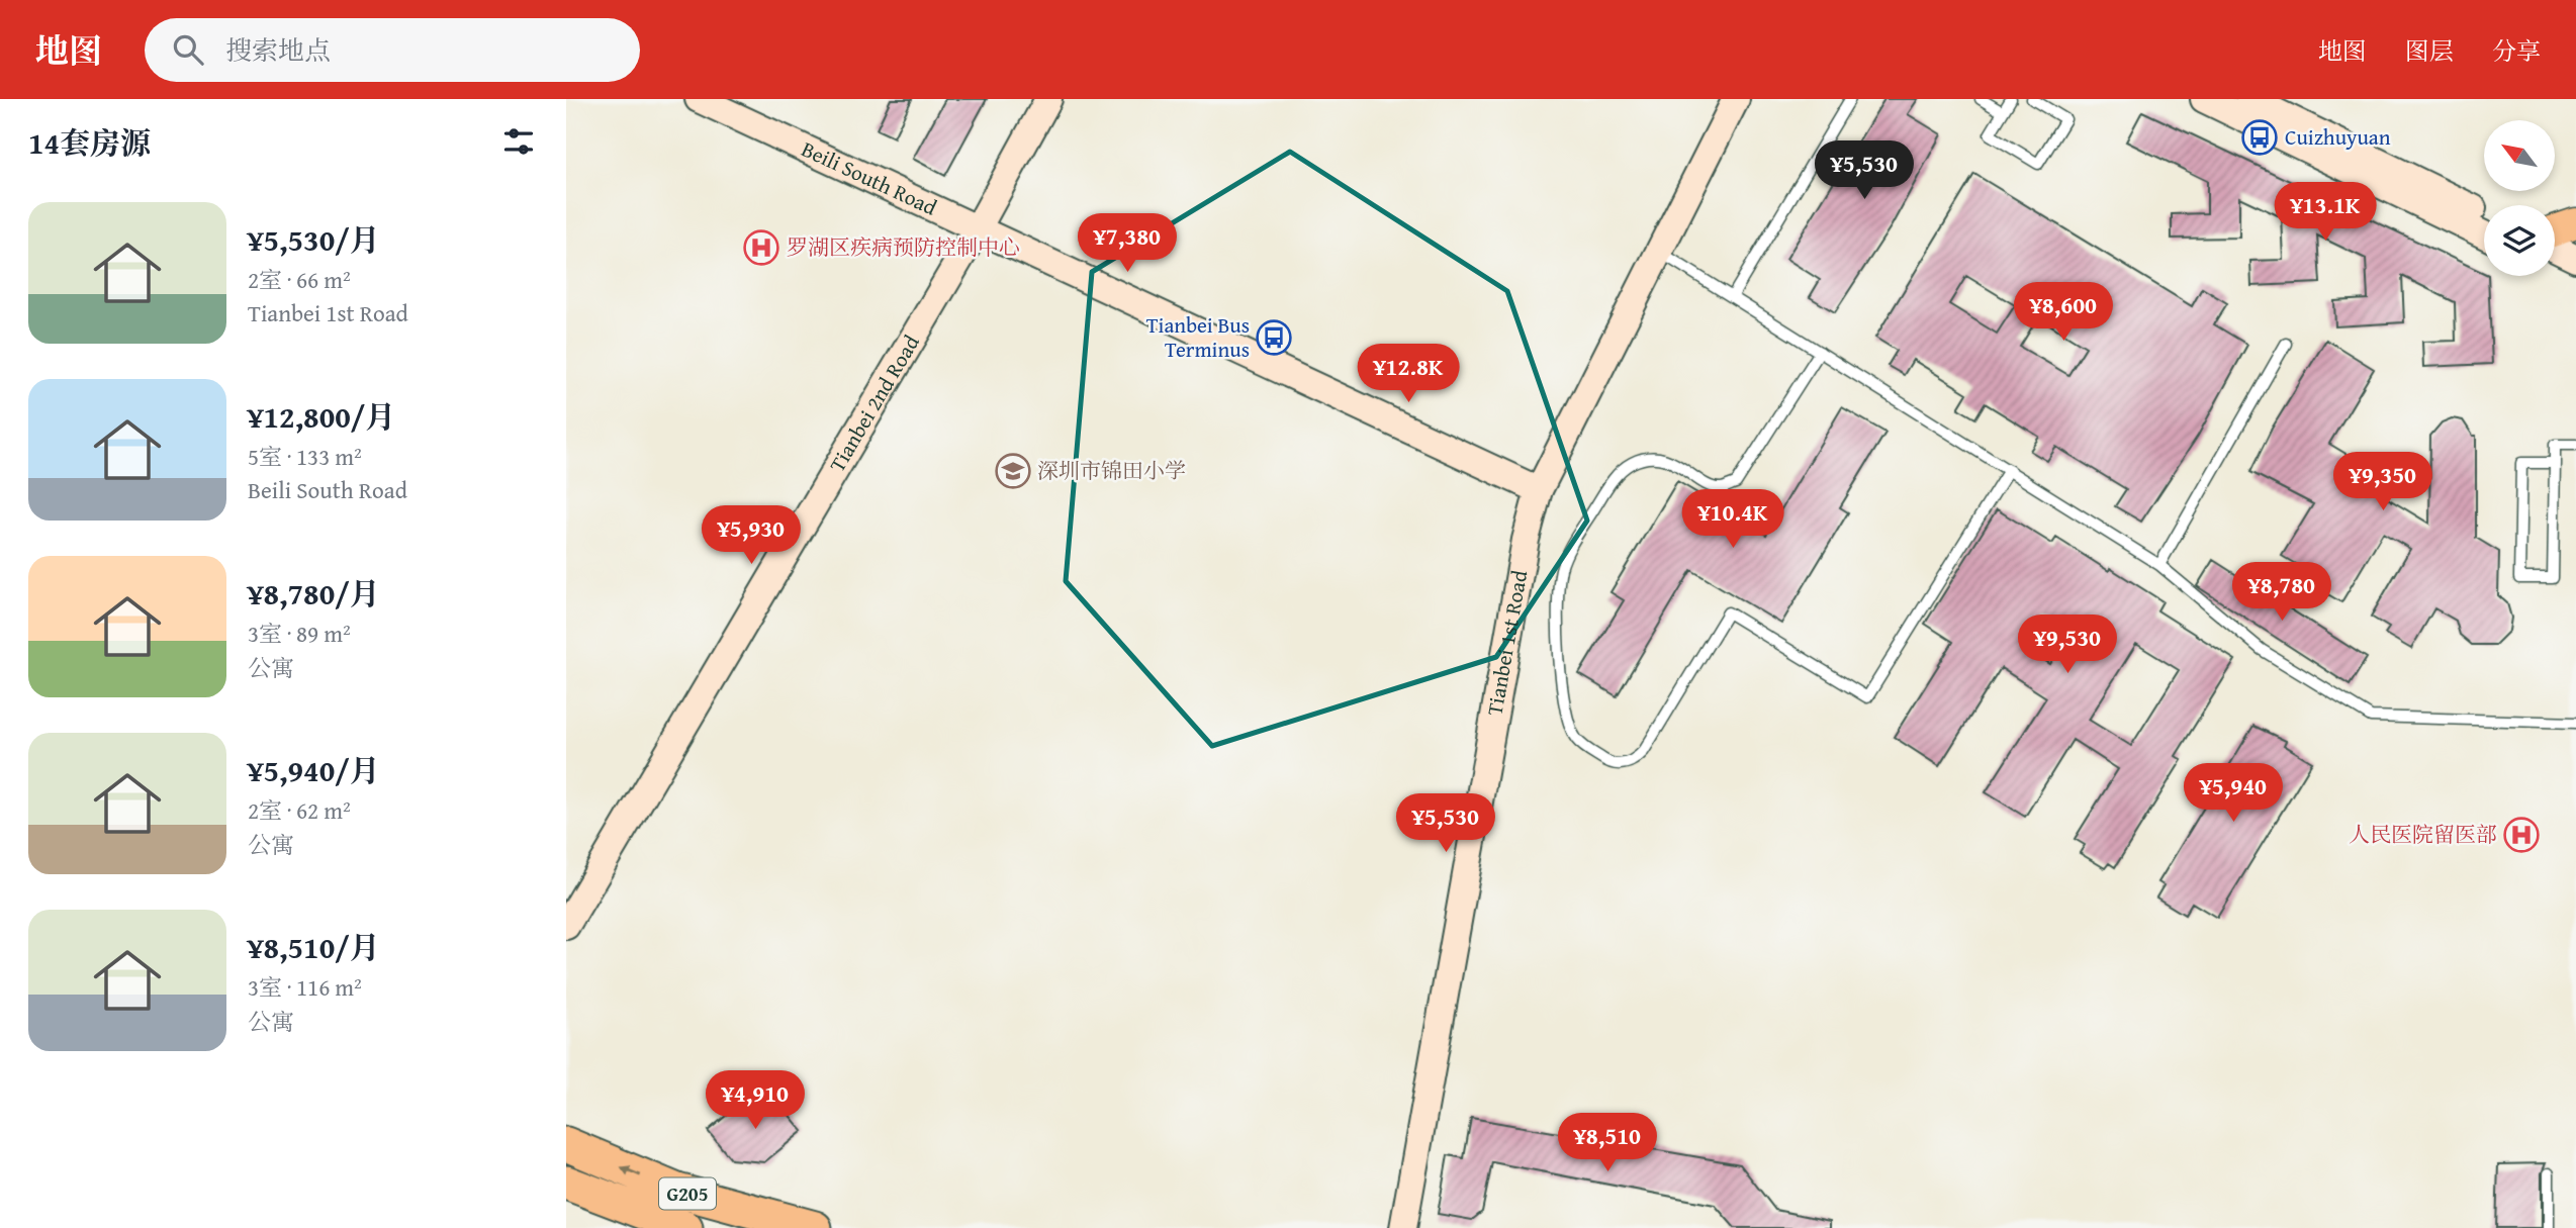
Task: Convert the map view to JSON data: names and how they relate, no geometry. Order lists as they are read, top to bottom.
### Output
{
  "streets": {
    "highway": ["G205"],
    "street": ["Beili South Road", "Tianbei 2nd Road", "Tianbei 1st Road"]
  },
  "crossings": [
    ["Beili South Road", "Tianbei 2nd Road"],
    ["Beili South Road", "Tianbei 1st Road"]
  ],
  "places": {
    "bus stop": ["Cuizhuyuan", "Tianbei Bus Terminus"],
    "hospital": ["罗湖区疾病预防控制中心", "人民医院留医部"],
    "school or university": ["深圳市锦田小学"]
  },
  "north": "top left",
  "page": {
    "header": "地图",
    "search": "搜索地点",
    "nav": ["地图", "图层", "分享"],
    "heading": "14套房源",
    "price": [
      "¥5,530",
      "¥13.1K",
      "¥7,380",
      "¥8,600",
      "¥12.8K",
      "¥9,350",
      "¥10.4K",
      "¥5,930",
      "¥8,780",
      "¥9,530",
      "¥5,940",
      "¥5,530",
      "¥4,910",
      "¥8,510"
    ],
    "list": [
      {
        "name": "¥5,530/月",
        "note": "2室 · 66 m² · Tianbei 1st Road"
      },
      {
        "name": "¥12,800/月",
        "note": "5室 · 133 m² · Beili South Road"
      },
      {
        "name": "¥8,780/月",
        "note": "3室 · 89 m² · 公寓"
      },
      {
        "name": "¥5,940/月",
        "note": "2室 · 62 m² · 公寓"
      },
      {
        "name": "¥8,510/月",
        "note": "3室 · 116 m² · 公寓"
      }
    ]
  }
}
